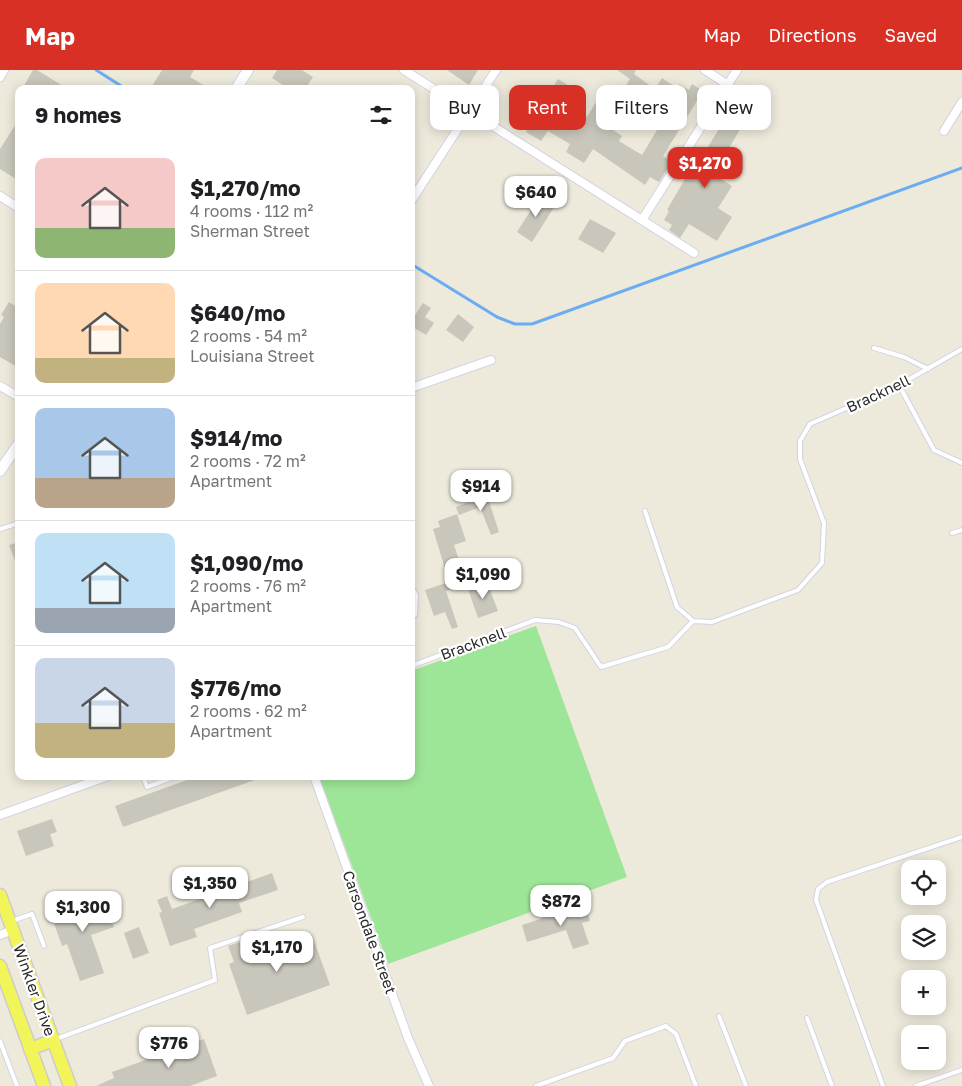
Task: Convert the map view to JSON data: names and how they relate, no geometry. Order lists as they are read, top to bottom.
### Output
{
  "streets": {
    "main road": ["Winkler Drive"],
    "street": ["Carsondale Street"],
    "lane": ["Bracknell"]
  },
  "page": {
    "header": "Map",
    "nav": ["Map", "Directions", "Saved"],
    "chip": [
      "Buy",
      "Rent",
      "Filters",
      "New"
    ],
    "heading": "9 homes",
    "list": [
      {
        "name": "$1,270/mo",
        "note": "4 rooms · 112 m² · Sherman Street"
      },
      {
        "name": "$640/mo",
        "note": "2 rooms · 54 m² · Louisiana Street"
      },
      {
        "name": "$914/mo",
        "note": "2 rooms · 72 m² · Apartment"
      },
      {
        "name": "$1,090/mo",
        "note": "2 rooms · 76 m² · Apartment"
      },
      {
        "name": "$776/mo",
        "note": "2 rooms · 62 m² · Apartment"
      }
    ],
    "price": [
      "$1,270",
      "$640",
      "$914",
      "$1,090",
      "$1,350",
      "$872",
      "$1,300",
      "$1,170",
      "$776"
    ],
    "map_buttons": ["+", "−"]
  }
}
